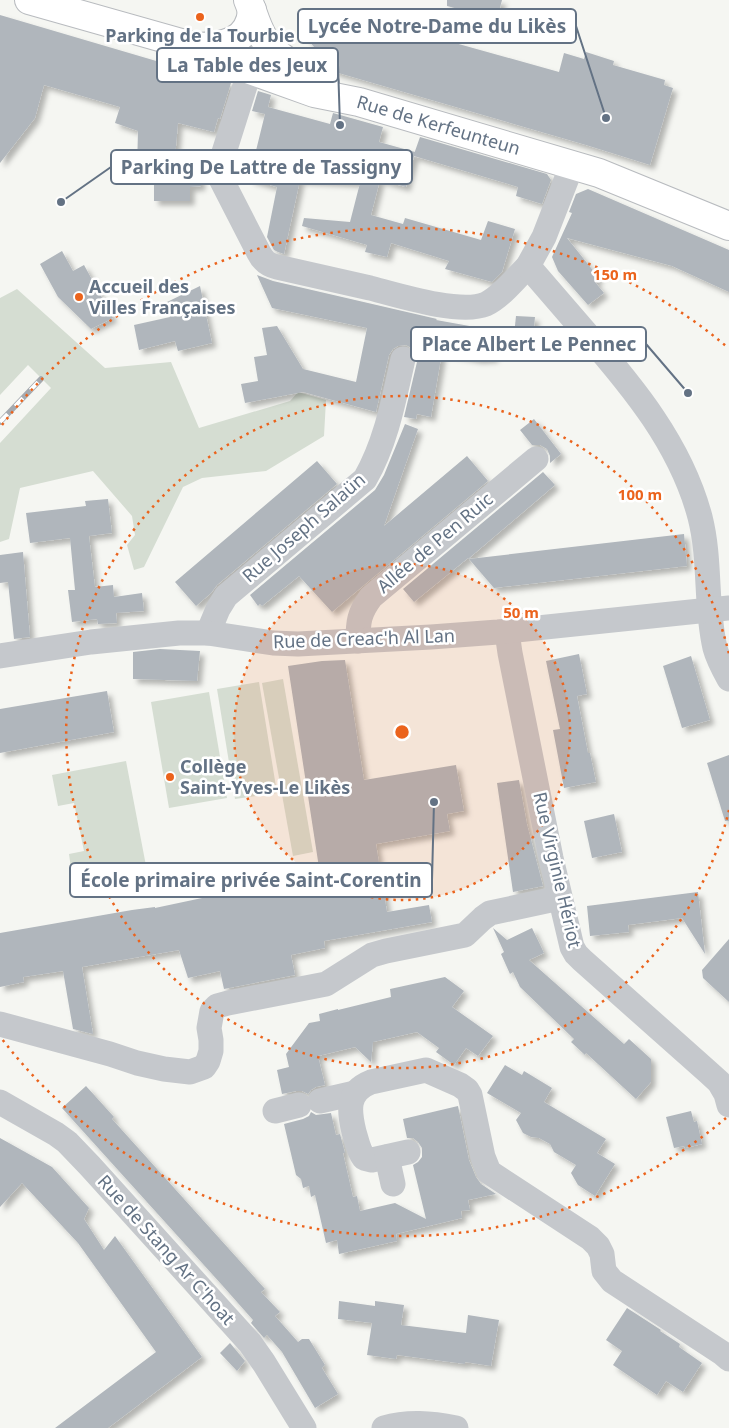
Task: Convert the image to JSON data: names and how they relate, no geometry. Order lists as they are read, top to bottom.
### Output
{
  "streets": {
    "main road": ["Rue de Kerfeunteun"],
    "street": [
      "Rue Joseph Salaün",
      "Allée de Pen Ruic",
      "Rue de Creac'h Al Lan",
      "Rue Virginie Hériot",
      "Rue de Stang Ar C'hoat"
    ]
  },
  "crossings": [
    ["Rue Joseph Salaün", "Rue de Creac'h Al Lan"],
    ["Allée de Pen Ruic", "Rue de Creac'h Al Lan"],
    ["Rue de Creac'h Al Lan", "Rue Virginie Hériot"]
  ],
  "places": [
    "Parking de la Tourbie",
    "Lycée Notre-Dame du Likès",
    "La Table des Jeux",
    "Parking De Lattre de Tassigny",
    "Accueil des Villes Françaises",
    "Place Albert Le Pennec",
    "Collège Saint-Yves-Le Likès",
    "École primaire privée Saint-Corentin"
  ],
  "rings": ["150 m", "100 m", "50 m"]
}
